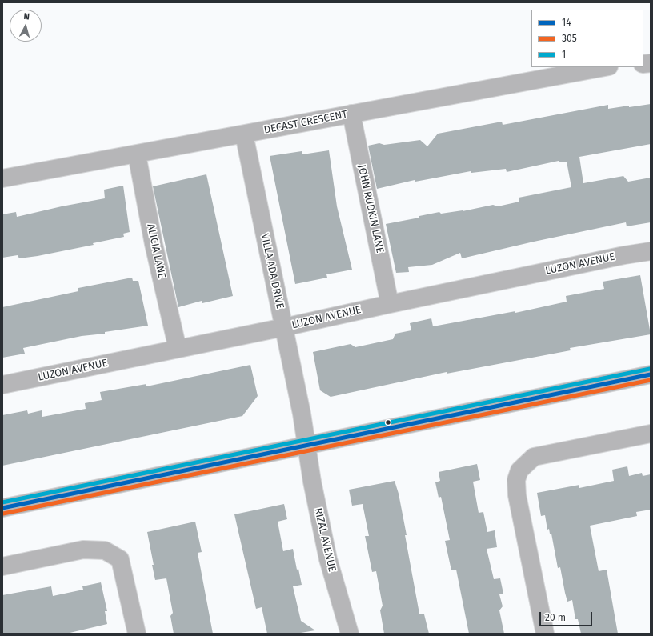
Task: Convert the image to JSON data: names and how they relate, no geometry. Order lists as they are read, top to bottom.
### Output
{
  "streets": {
    "street": [
      "DECAST CRESCENT",
      "JOHN RUDKIN LANE",
      "ALICIA LANE",
      "LUZON AVENUE",
      "VILLA ADA DRIVE",
      "RIZAL AVENUE"
    ]
  },
  "crossings": [
    ["DECAST CRESCENT", "JOHN RUDKIN LANE"],
    ["DECAST CRESCENT", "ALICIA LANE"],
    ["DECAST CRESCENT", "VILLA ADA DRIVE"],
    ["JOHN RUDKIN LANE", "LUZON AVENUE"],
    ["ALICIA LANE", "LUZON AVENUE"],
    ["LUZON AVENUE", "VILLA ADA DRIVE"],
    ["VILLA ADA DRIVE", "RIZAL AVENUE"]
  ],
  "lines": ["transit line 1", "transit line 14", "transit line 305"],
  "legend": ["14", "305", "1"],
  "scale_bar": "20 m",
  "north": "top"
}
